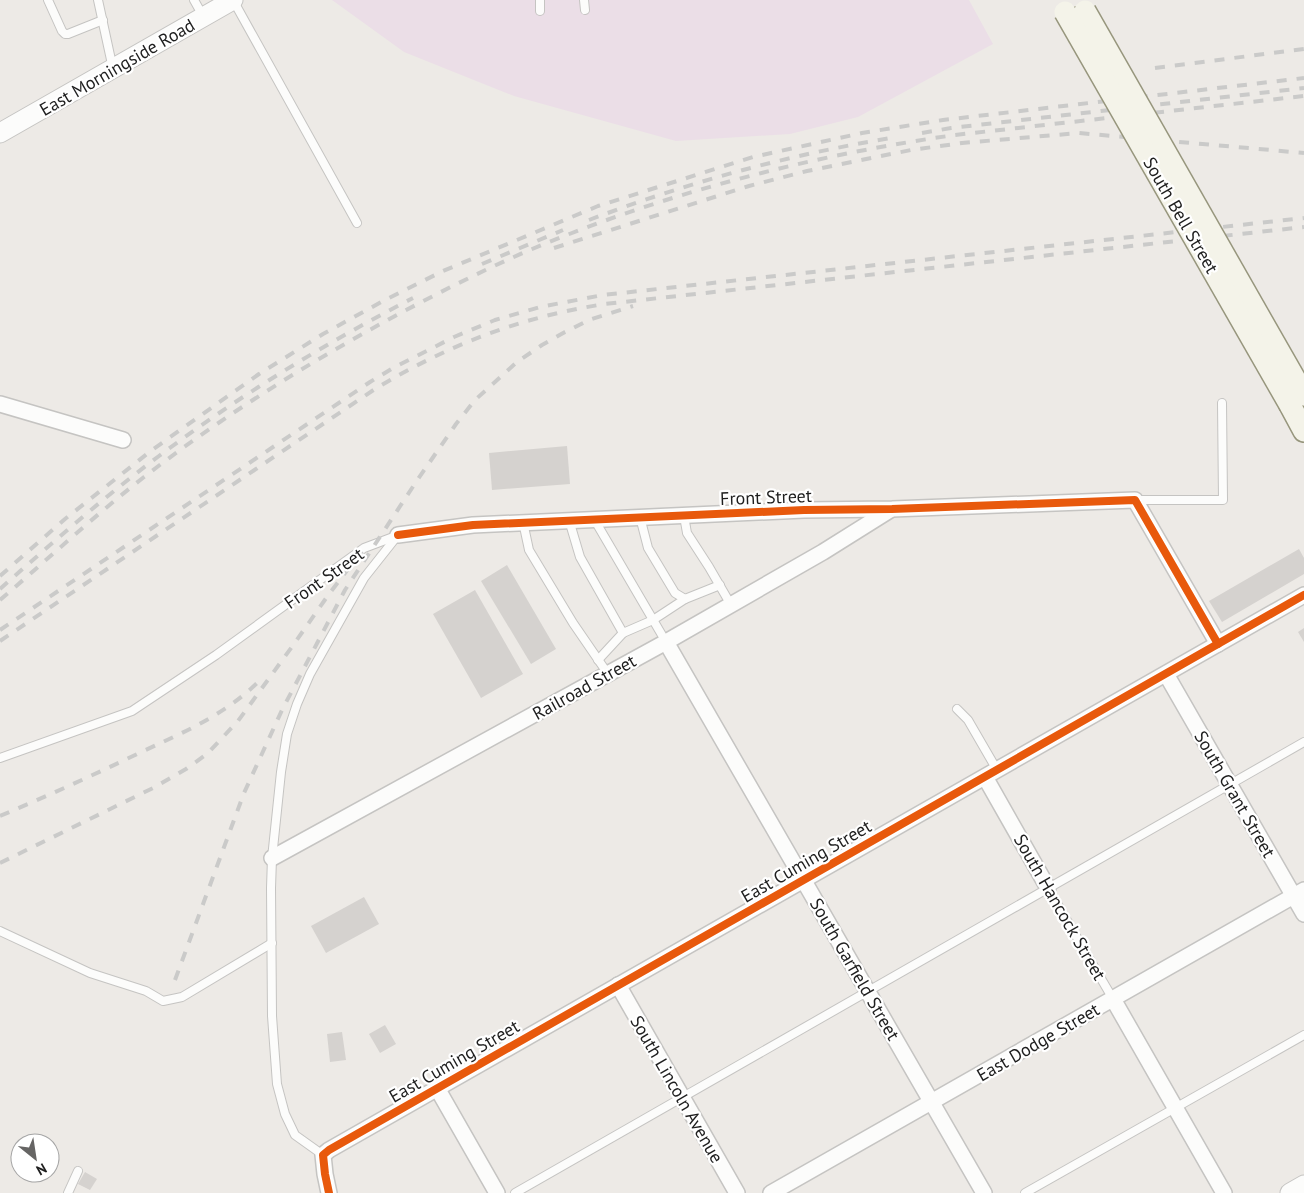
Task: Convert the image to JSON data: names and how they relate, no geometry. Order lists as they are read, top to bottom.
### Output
{
  "streets": {
    "main road": ["South Bell Street"],
    "street": [
      "East Morningside Road",
      "Front Street",
      "Railroad Street",
      "South Grant Street",
      "East Cuming Street",
      "South Hancock Street",
      "South Garfield Street",
      "East Dodge Street",
      "South Lincoln Avenue"
    ]
  },
  "crossings": [
    ["Front Street", "Railroad Street"],
    ["Railroad Street", "South Garfield Street"],
    ["South Grant Street", "East Cuming Street"],
    ["South Grant Street", "East Dodge Street"],
    ["East Cuming Street", "South Hancock Street"],
    ["East Cuming Street", "South Garfield Street"],
    ["East Cuming Street", "South Lincoln Avenue"],
    ["South Hancock Street", "East Dodge Street"],
    ["South Garfield Street", "East Dodge Street"]
  ],
  "north": "bottom right"
}
